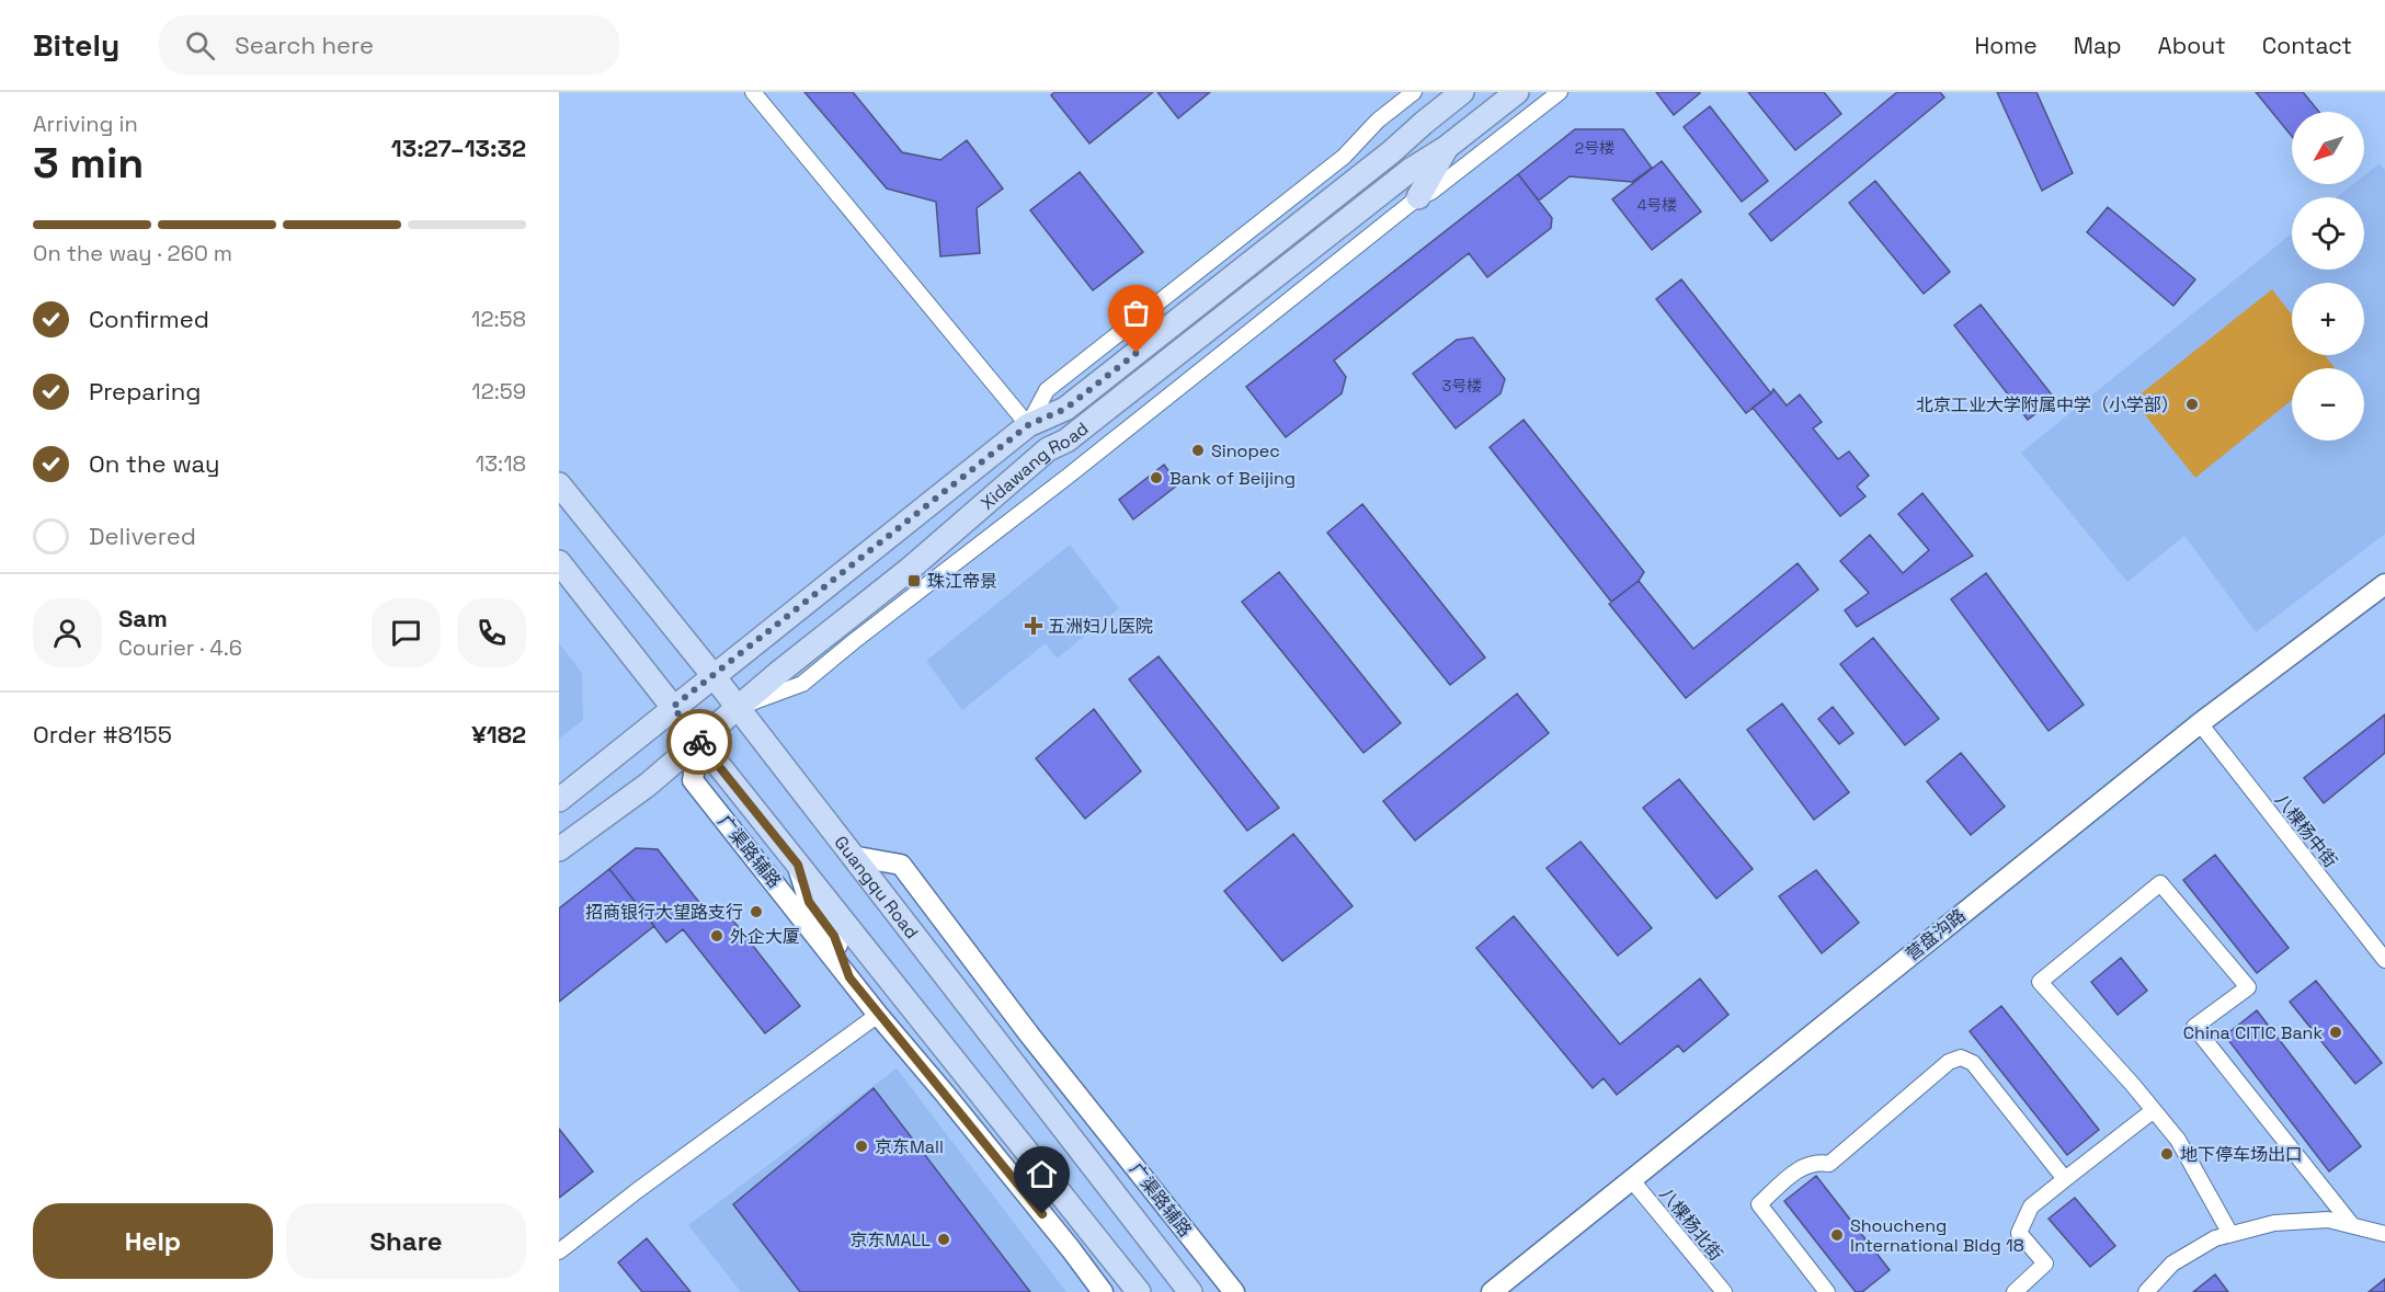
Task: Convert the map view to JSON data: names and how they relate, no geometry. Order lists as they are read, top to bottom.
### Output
{
  "streets": {
    "main road": ["Xidawang Road", "Guangqu Road"],
    "street": [
      "八棵杨中街",
      "广渠路辅路",
      "营盘沟路",
      "八棵杨北街"
    ]
  },
  "crossings": [
    ["Xidawang Road", "广渠路辅路"],
    ["Xidawang Road", "Guangqu Road"],
    ["八棵杨中街", "营盘沟路"],
    ["广渠路辅路", "Guangqu Road"],
    ["营盘沟路", "八棵杨北街"]
  ],
  "places": {
    "other": [
      "北京工业大学附属中学（小学部）",
      "Sinopec",
      "Bank of Beijing",
      "招商银行大望路支行",
      "外企大厦",
      "China CITIC Bank",
      "京东Mall",
      "地下停车场出口",
      "Shoucheng International Bldg 18",
      "京东MALL"
    ],
    "transit": ["珠江帝景"],
    "health": ["五洲妇儿医院"]
  },
  "house_numbers": ["2号楼", "4号楼", "3号楼"],
  "north": "bottom left",
  "page": {
    "header": "Bitely",
    "search": "Search here",
    "nav": [
      "Home",
      "Map",
      "About",
      "Contact"
    ],
    "heading": ["3 min", "Arriving in", "13:27–13:32"],
    "panel": [
      "Sam",
      "Courier · 4.6",
      "Order #8155",
      "¥182"
    ],
    "map_buttons": ["+", "−"],
    "bar": "On the way · 260 m",
    "list": [
      ["Confirmed", "12:58"],
      ["Preparing", "12:59"],
      ["On the way", "13:18"],
      "Delivered"
    ],
    "buttons": ["Help", "Share"]
  }
}
